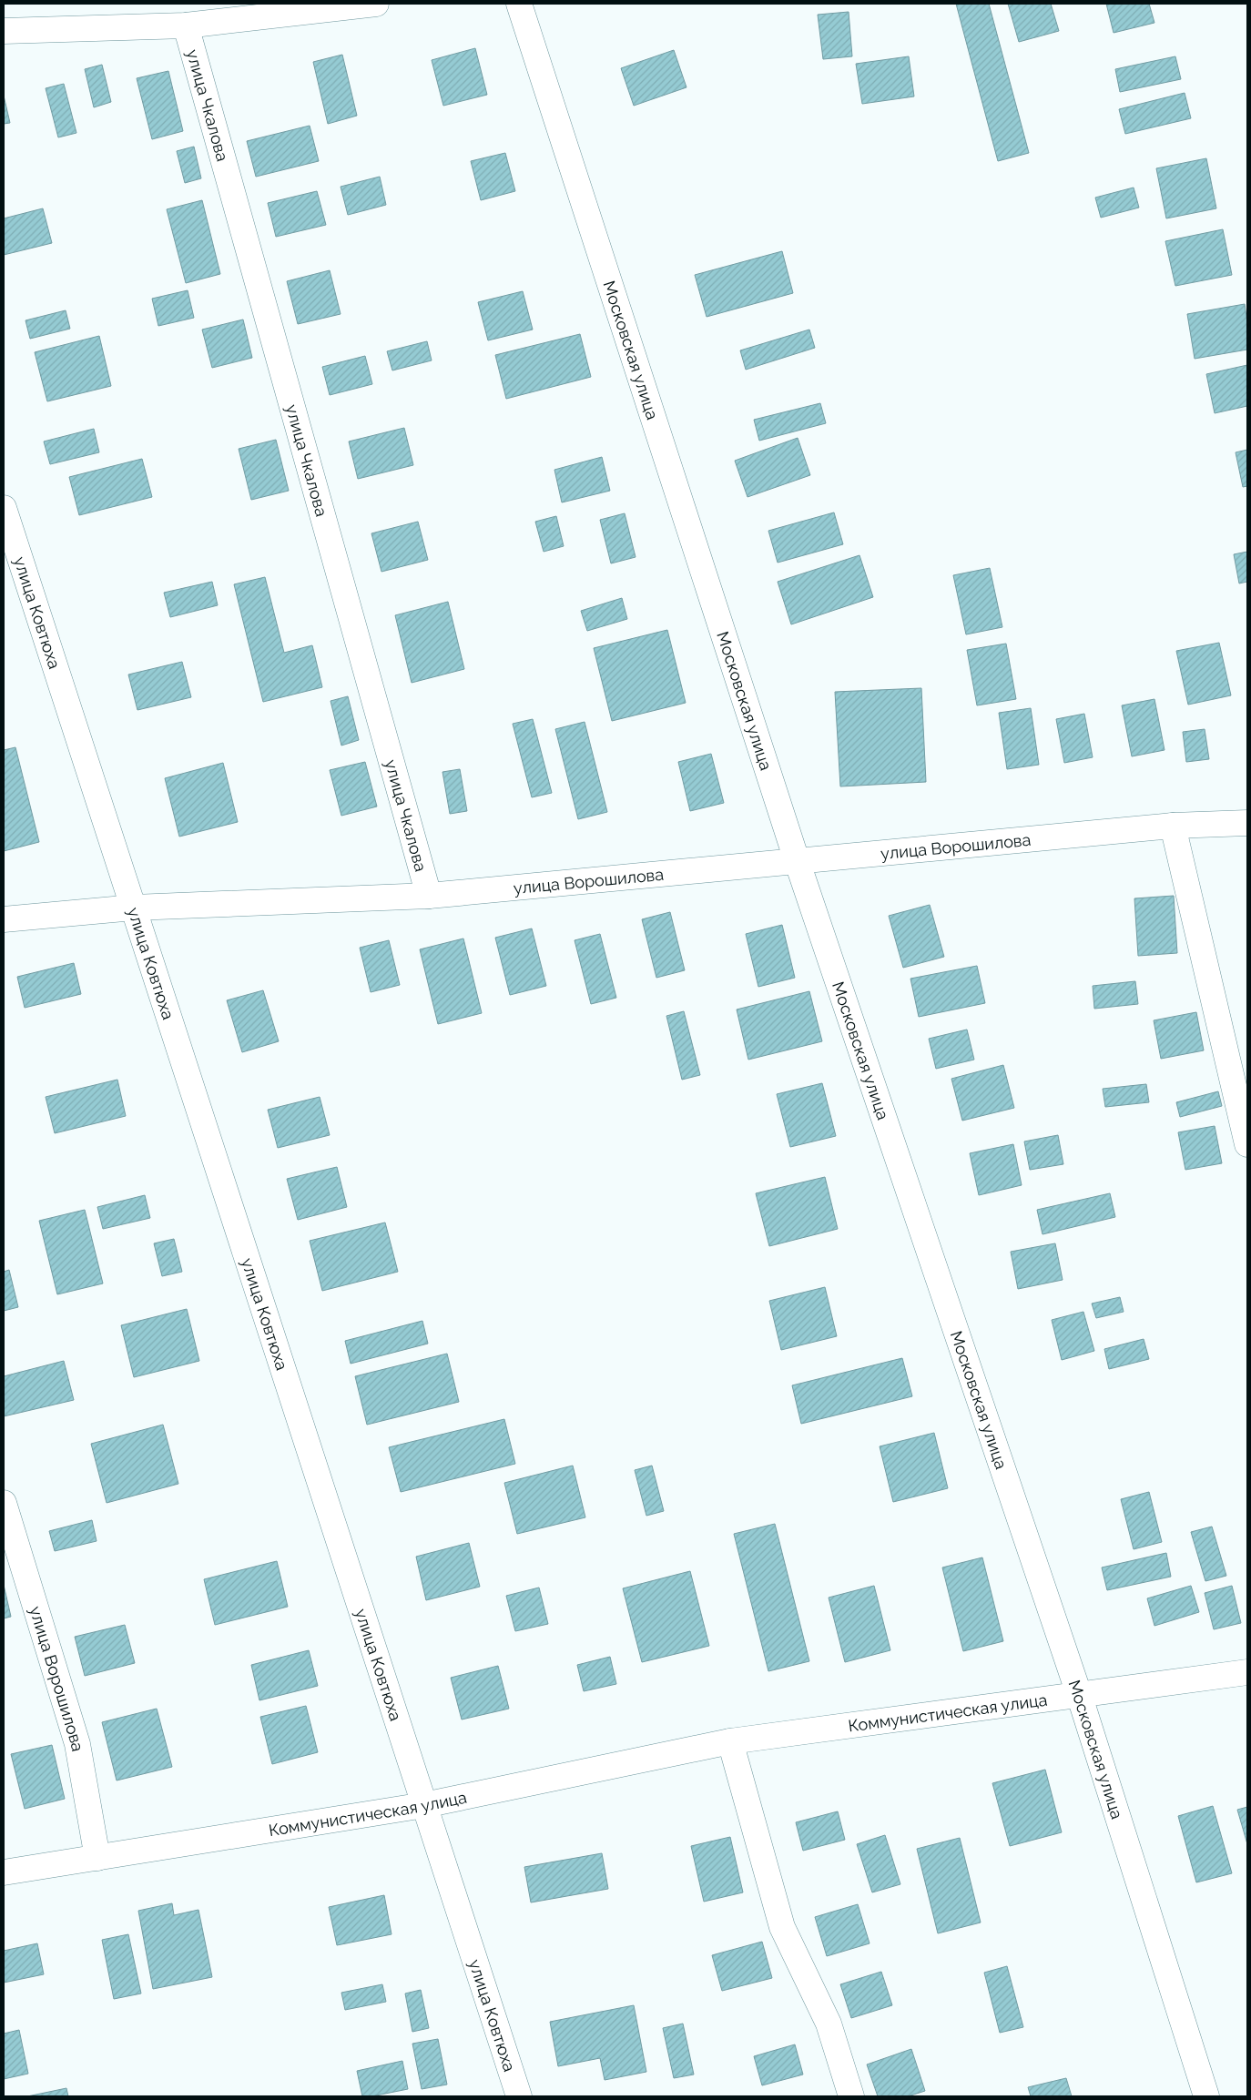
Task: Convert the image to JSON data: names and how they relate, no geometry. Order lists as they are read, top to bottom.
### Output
{
  "streets": {
    "street": [
      "улица Чкалова",
      "Московская улица",
      "улица Ковтюха",
      "улица Ворошилова",
      "Коммунистическая улица"
    ]
  },
  "crossings": [
    ["улица Чкалова", "улица Ворошилова"],
    ["Московская улица", "улица Ворошилова"],
    ["Московская улица", "Коммунистическая улица"],
    ["улица Ковтюха", "улица Ворошилова"],
    ["улица Ковтюха", "Коммунистическая улица"],
    ["улица Ворошилова", "Коммунистическая улица"]
  ]
}
